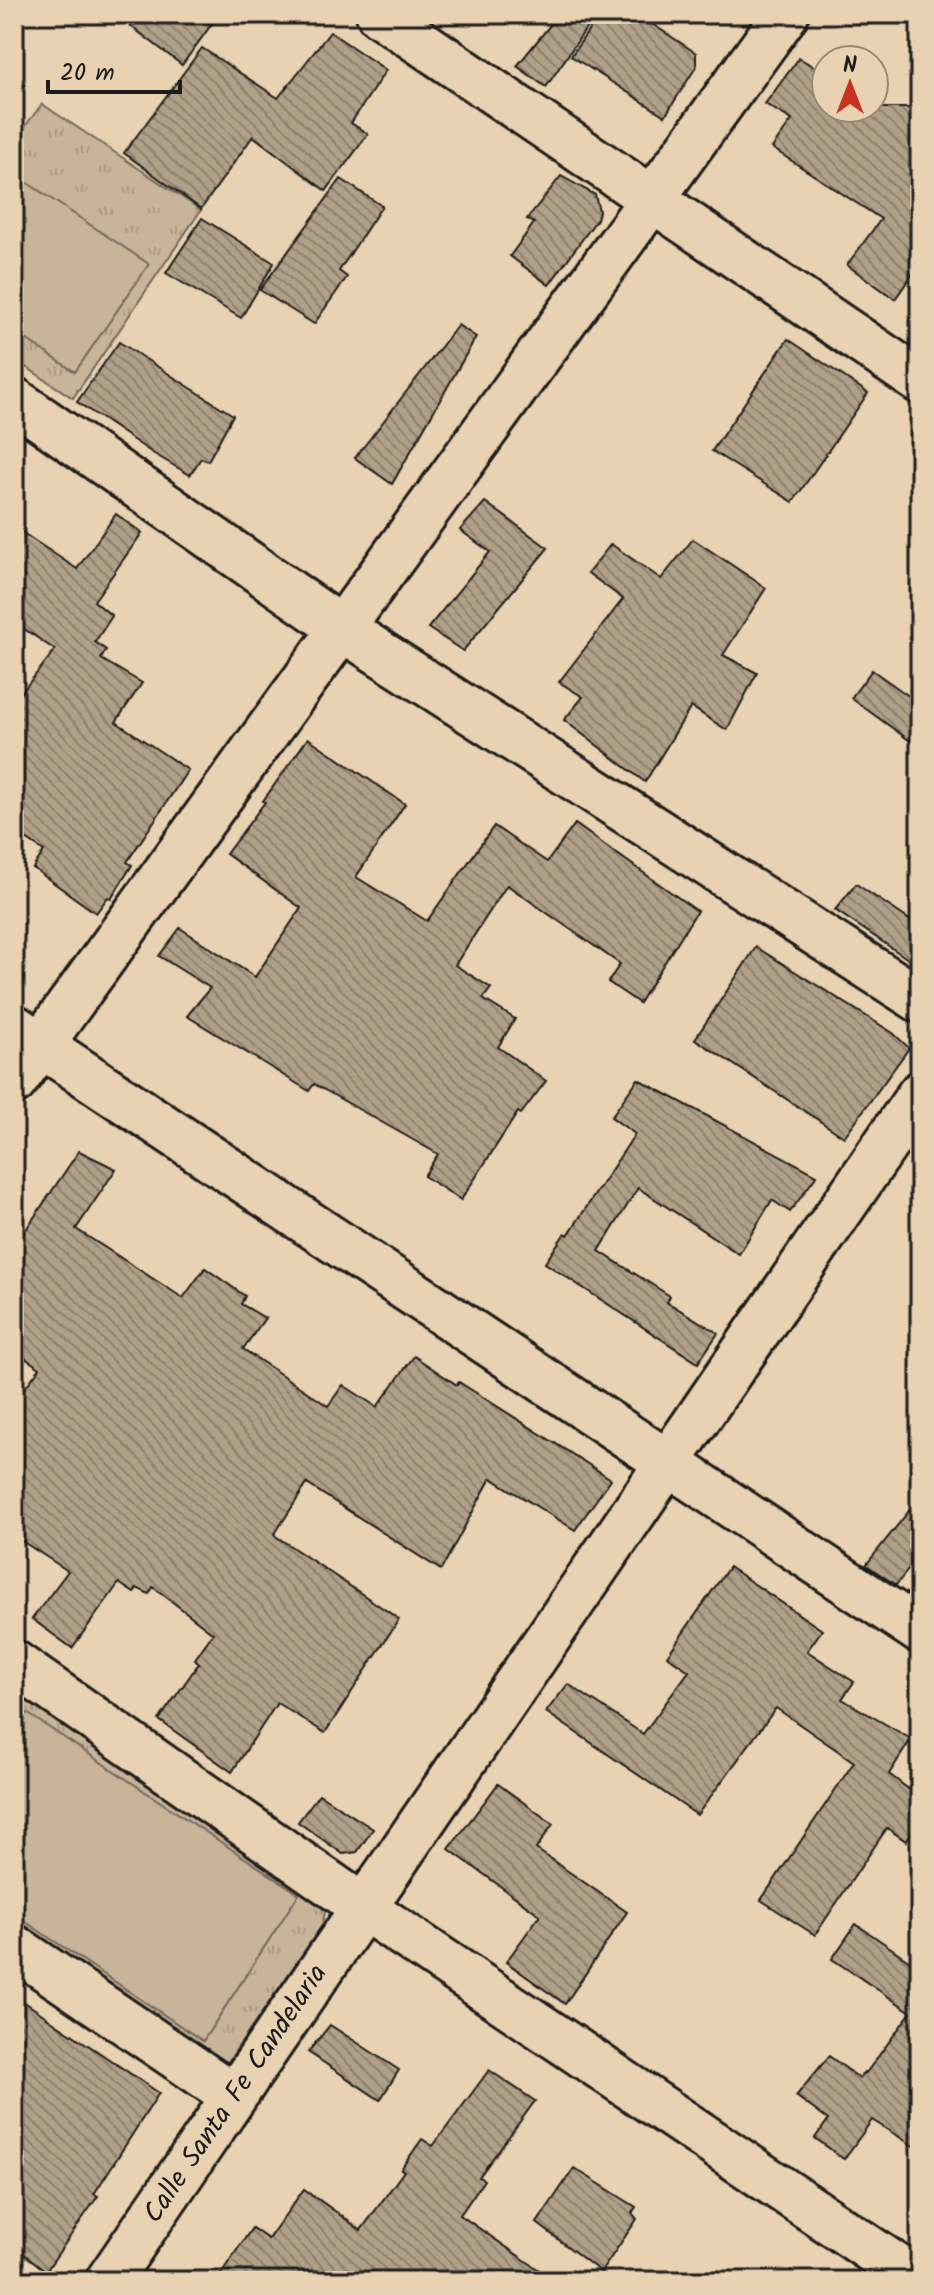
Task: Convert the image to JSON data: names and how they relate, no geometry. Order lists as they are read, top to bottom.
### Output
{
  "streets": {
    "street": ["Calle Santa Fe Candelaria"]
  },
  "scale_bar": "20 m",
  "north": "top"
}
